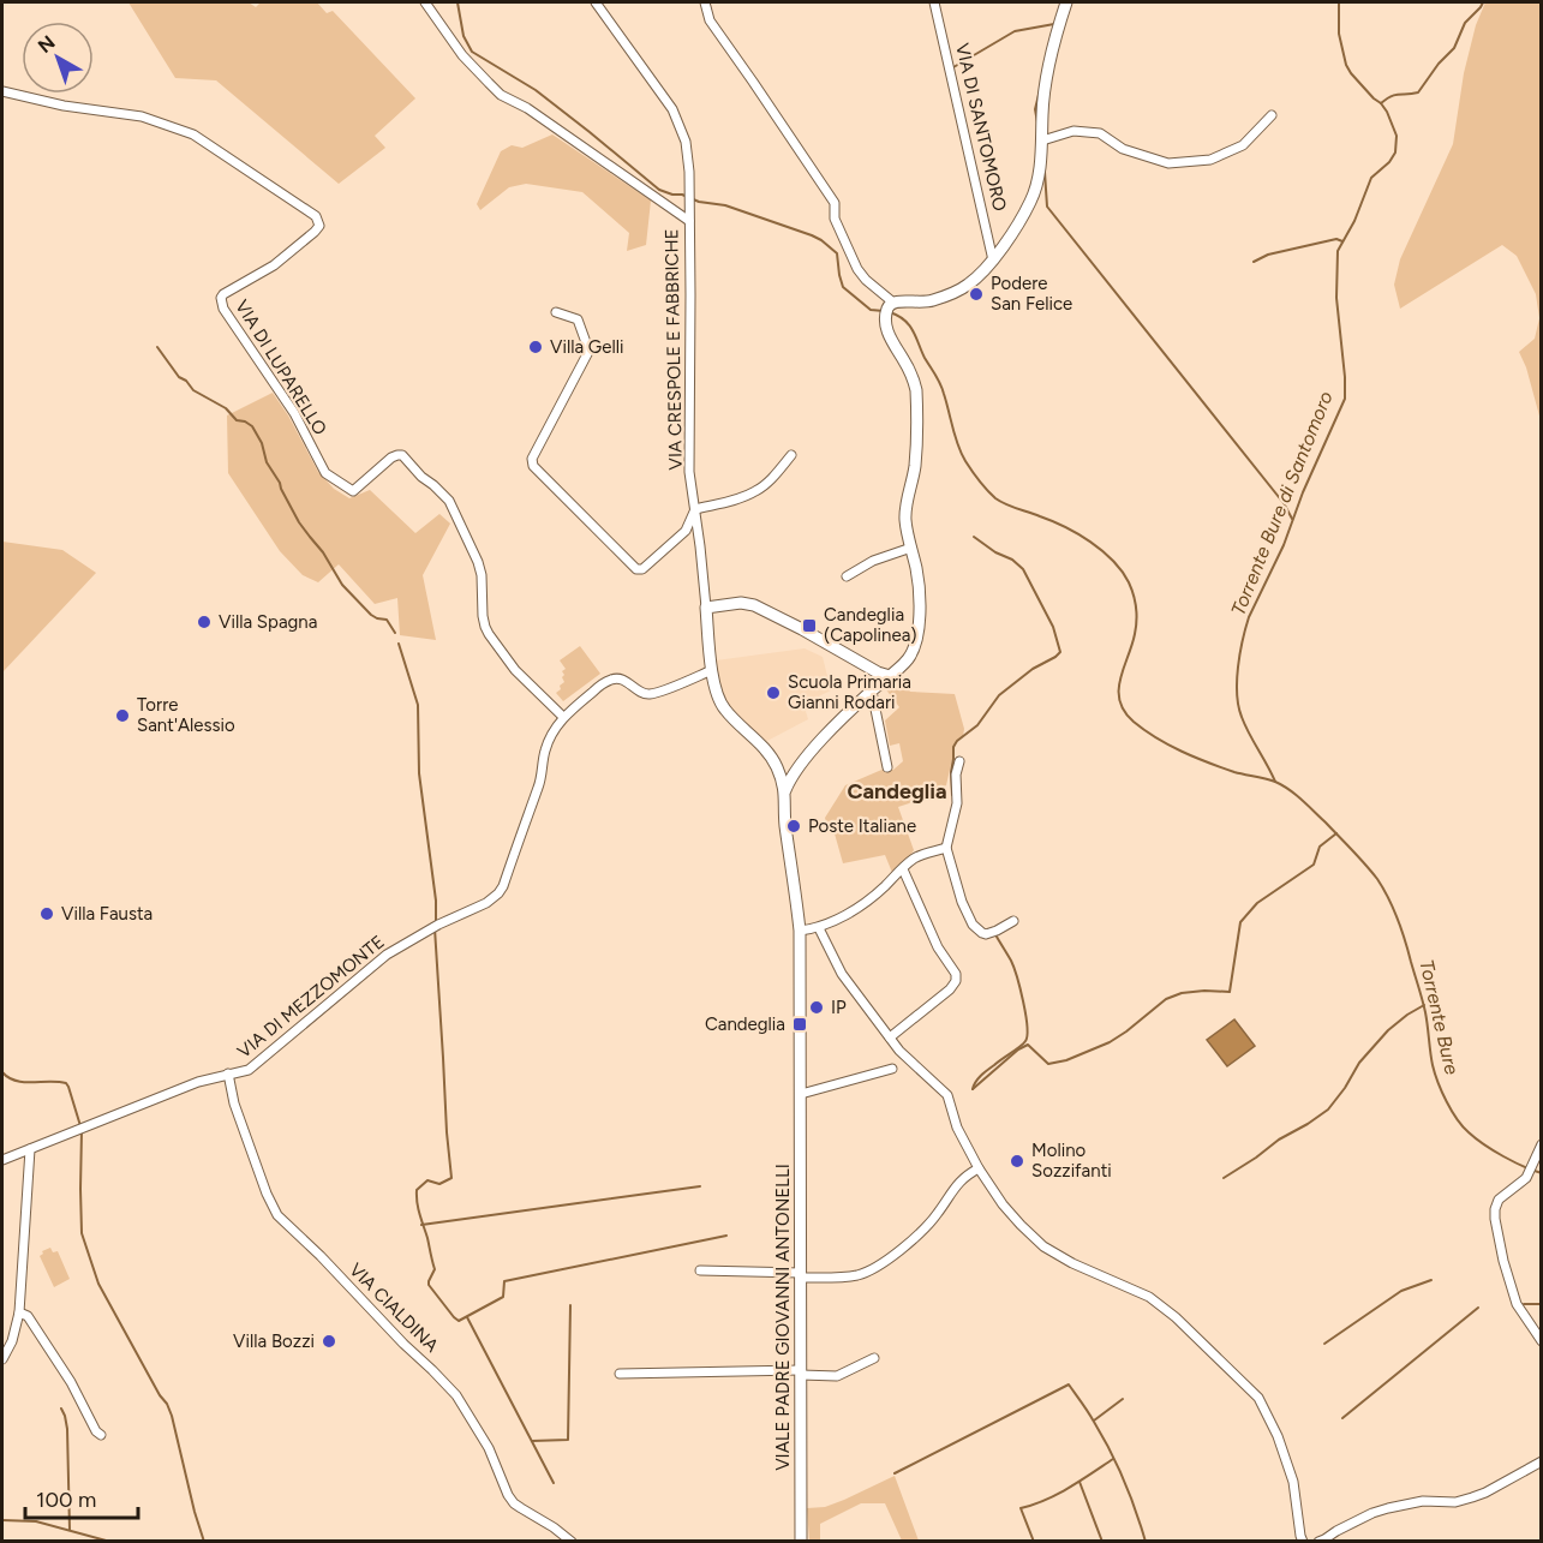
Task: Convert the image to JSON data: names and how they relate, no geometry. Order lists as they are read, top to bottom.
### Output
{
  "streets": {
    "main road": ["VIA DI SANTOMORO", "VIALE PADRE GIOVANNI ANTONELLI"],
    "street": [
      "VIA CRESPOLE E FABBRICHE",
      "VIA DI LUPARELLO",
      "VIA DI MEZZOMONTE",
      "VIA CIALDINA"
    ]
  },
  "crossings": [
    ["VIA DI LUPARELLO", "VIA DI MEZZOMONTE"],
    ["VIA DI MEZZOMONTE", "VIA CIALDINA"]
  ],
  "districts": ["Candeglia"],
  "water": ["Torrente Bure di Santomoro", "Torrente Bure"],
  "places": {
    "other": [
      "Podere San Felice",
      "Villa Gelli",
      "Villa Spagna",
      "Scuola Primaria Gianni Rodari",
      "Torre Sant'Alessio",
      "Poste Italiane",
      "Villa Fausta",
      "IP",
      "Molino Sozzifanti",
      "Villa Bozzi"
    ],
    "transit": ["Candeglia (Capolinea)", "Candeglia"]
  },
  "scale_bar": "100 m",
  "north": "top left"
}
